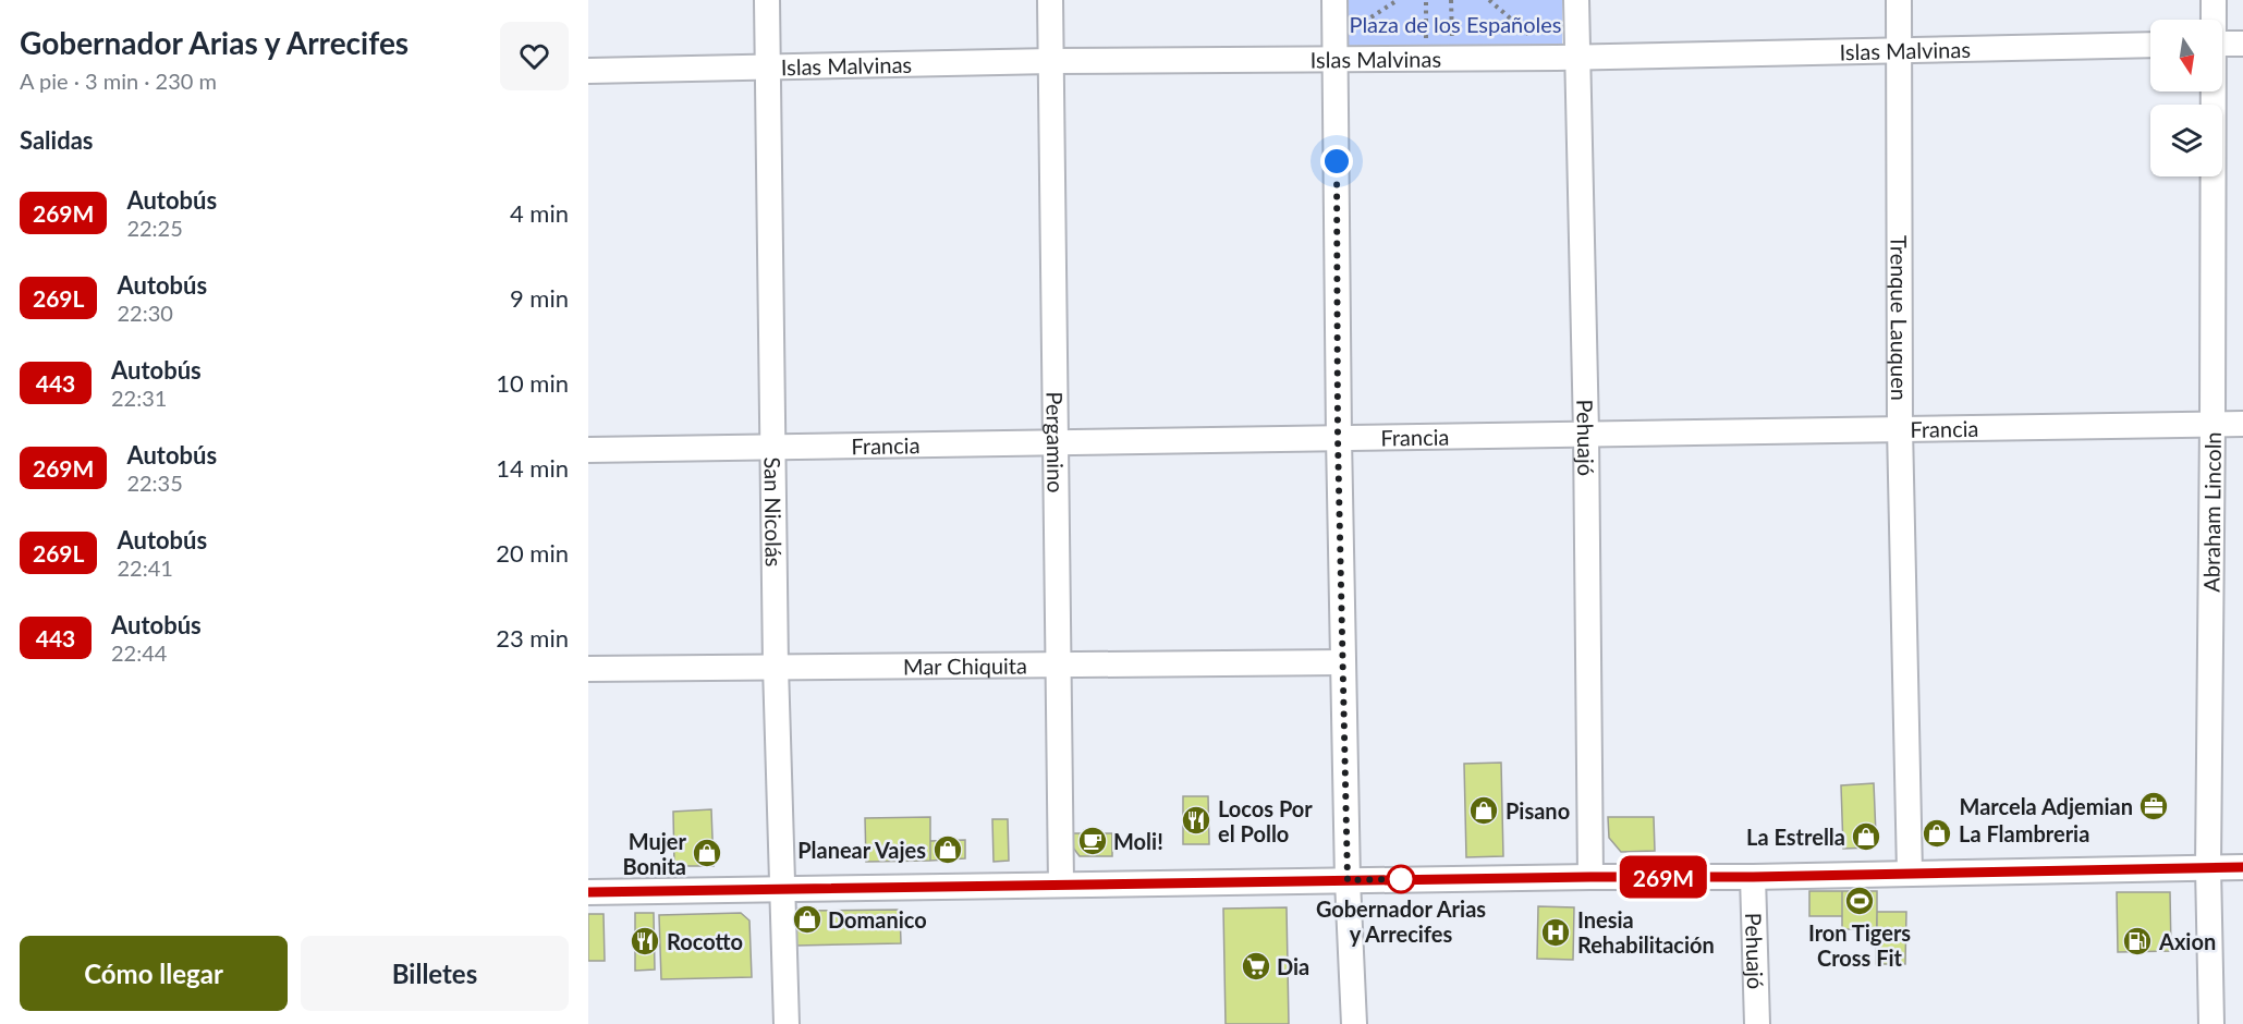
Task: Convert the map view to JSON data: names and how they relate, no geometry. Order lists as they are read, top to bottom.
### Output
{
  "streets": {
    "street": [
      "Islas Malvinas",
      "Trenque Lauquen",
      "Francia",
      "Pehuajó",
      "Pergamino",
      "San Nicolás",
      "Abraham Lincoln",
      "Mar Chiquita"
    ]
  },
  "crossings": [
    ["Islas Malvinas", "Trenque Lauquen"],
    ["Islas Malvinas", "Pehuajó"],
    ["Islas Malvinas", "Pergamino"],
    ["Islas Malvinas", "San Nicolás"],
    ["Trenque Lauquen", "Francia"],
    ["Francia", "Pehuajó"],
    ["Francia", "Pergamino"],
    ["Francia", "San Nicolás"],
    ["Francia", "Abraham Lincoln"],
    ["Pergamino", "Mar Chiquita"],
    ["San Nicolás", "Mar Chiquita"]
  ],
  "parks": ["Plaza de los Españoles"],
  "places": {
    "office": ["Marcela Adjemian"],
    "shop": [
      "Pisano",
      "La Flambreria",
      "La Estrella",
      "Planear Vajes",
      "Mujer Bonita",
      "Domanico"
    ],
    "restaurant": ["Locos Por el Pollo", "Rocotto"],
    "cafe": ["Moli!"],
    "other": ["Gobernador Arias y Arrecifes"],
    "sports": ["Iron Tigers Cross Fit"],
    "hospital": ["Inesia Rehabilitación"],
    "fuel station": ["Axion"],
    "supermarket": ["Dia"]
  },
  "lines": ["bus line 269M"],
  "north": "bottom",
  "page": {
    "heading": [
      ["Gobernador Arias y Arrecifes", "A pie · 3 min · 230 m"],
      "Salidas"
    ],
    "on_map": "269M",
    "list": [
      {
        "mark": "269M",
        "name": "Autobús",
        "note": "22:25",
        "value": "4 min"
      },
      {
        "mark": "269L",
        "name": "Autobús",
        "note": "22:30",
        "value": "9 min"
      },
      {
        "mark": "443",
        "name": "Autobús",
        "note": "22:31",
        "value": "10 min"
      },
      {
        "mark": "269M",
        "name": "Autobús",
        "note": "22:35",
        "value": "14 min"
      },
      {
        "mark": "269L",
        "name": "Autobús",
        "note": "22:41",
        "value": "20 min"
      },
      {
        "mark": "443",
        "name": "Autobús",
        "note": "22:44",
        "value": "23 min"
      }
    ],
    "buttons": ["Cómo llegar", "Billetes"]
  }
}
